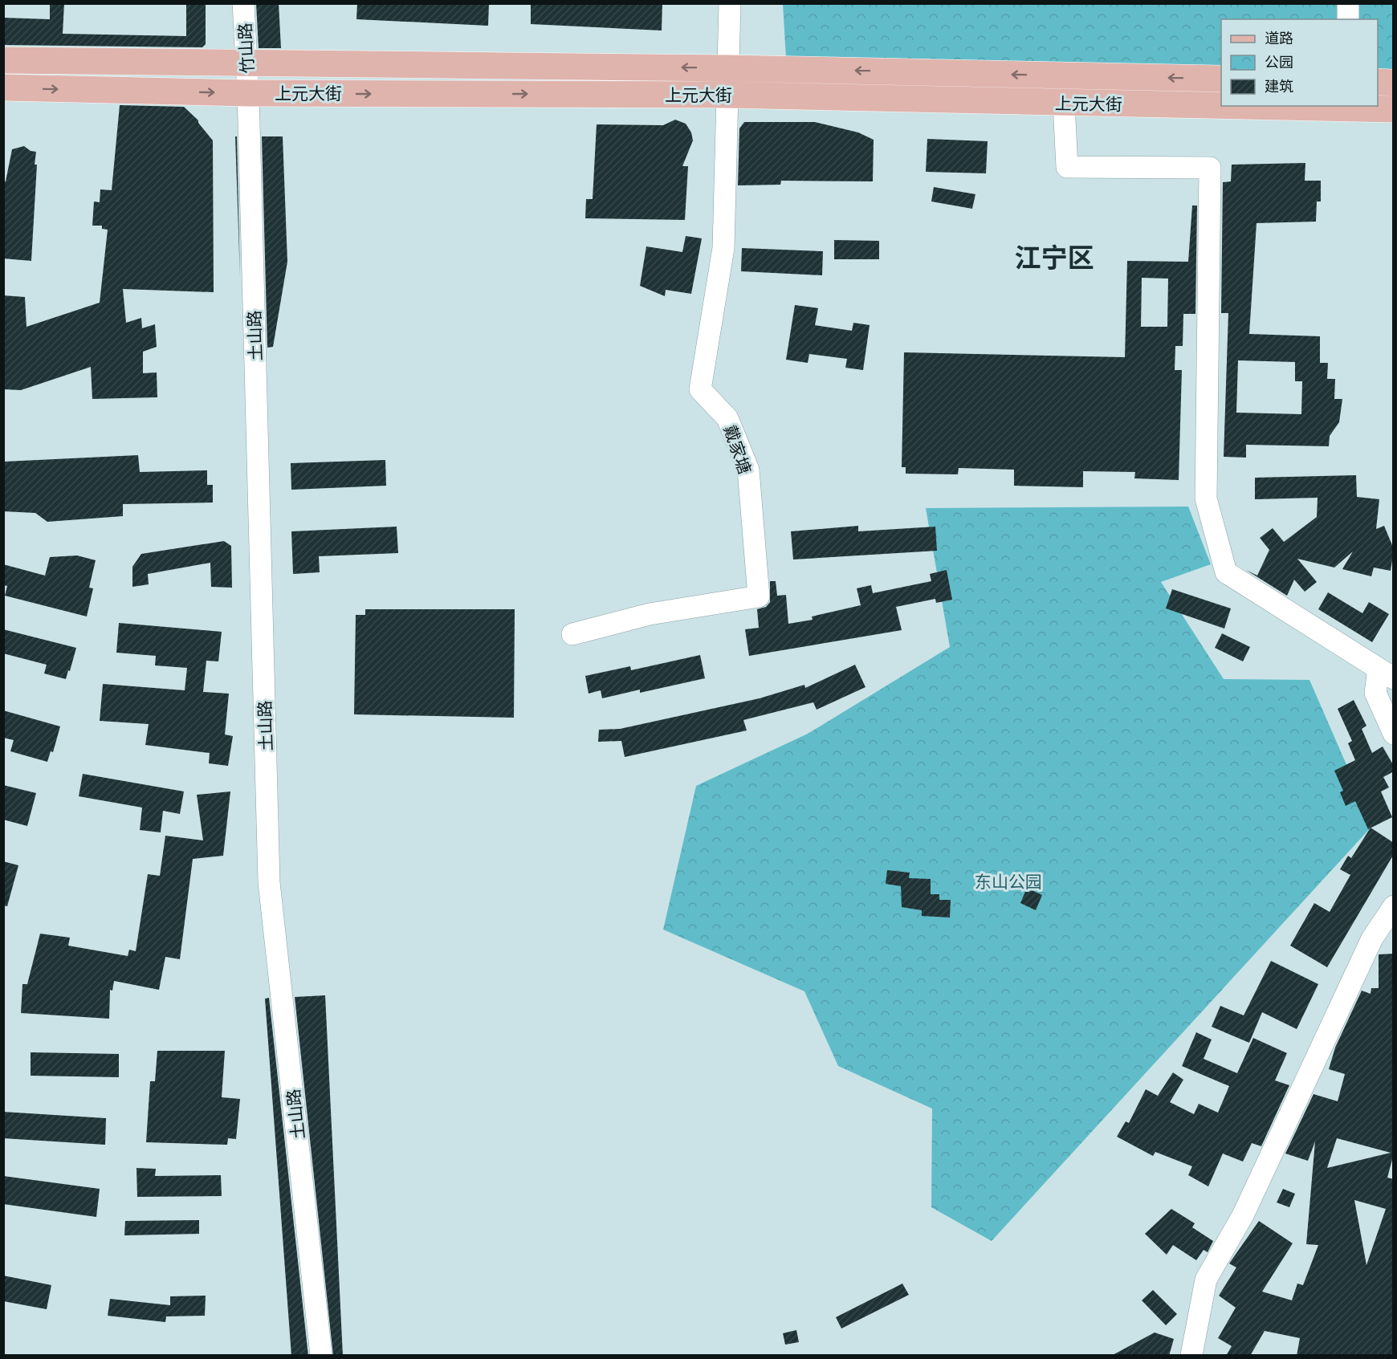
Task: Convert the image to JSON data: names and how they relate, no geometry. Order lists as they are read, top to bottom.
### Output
{
  "streets": {
    "main road": ["上元大街"],
    "street": ["竹山路", "土山路", "戴家塘"]
  },
  "crossings": [
    ["竹山路", "上元大街"],
    ["竹山路", "土山路"],
    ["上元大街", "土山路"],
    ["上元大街", "戴家塘"]
  ],
  "districts": ["江宁区"],
  "parks": ["东山公园"],
  "legend": ["道路", "公园", "建筑"]
}
